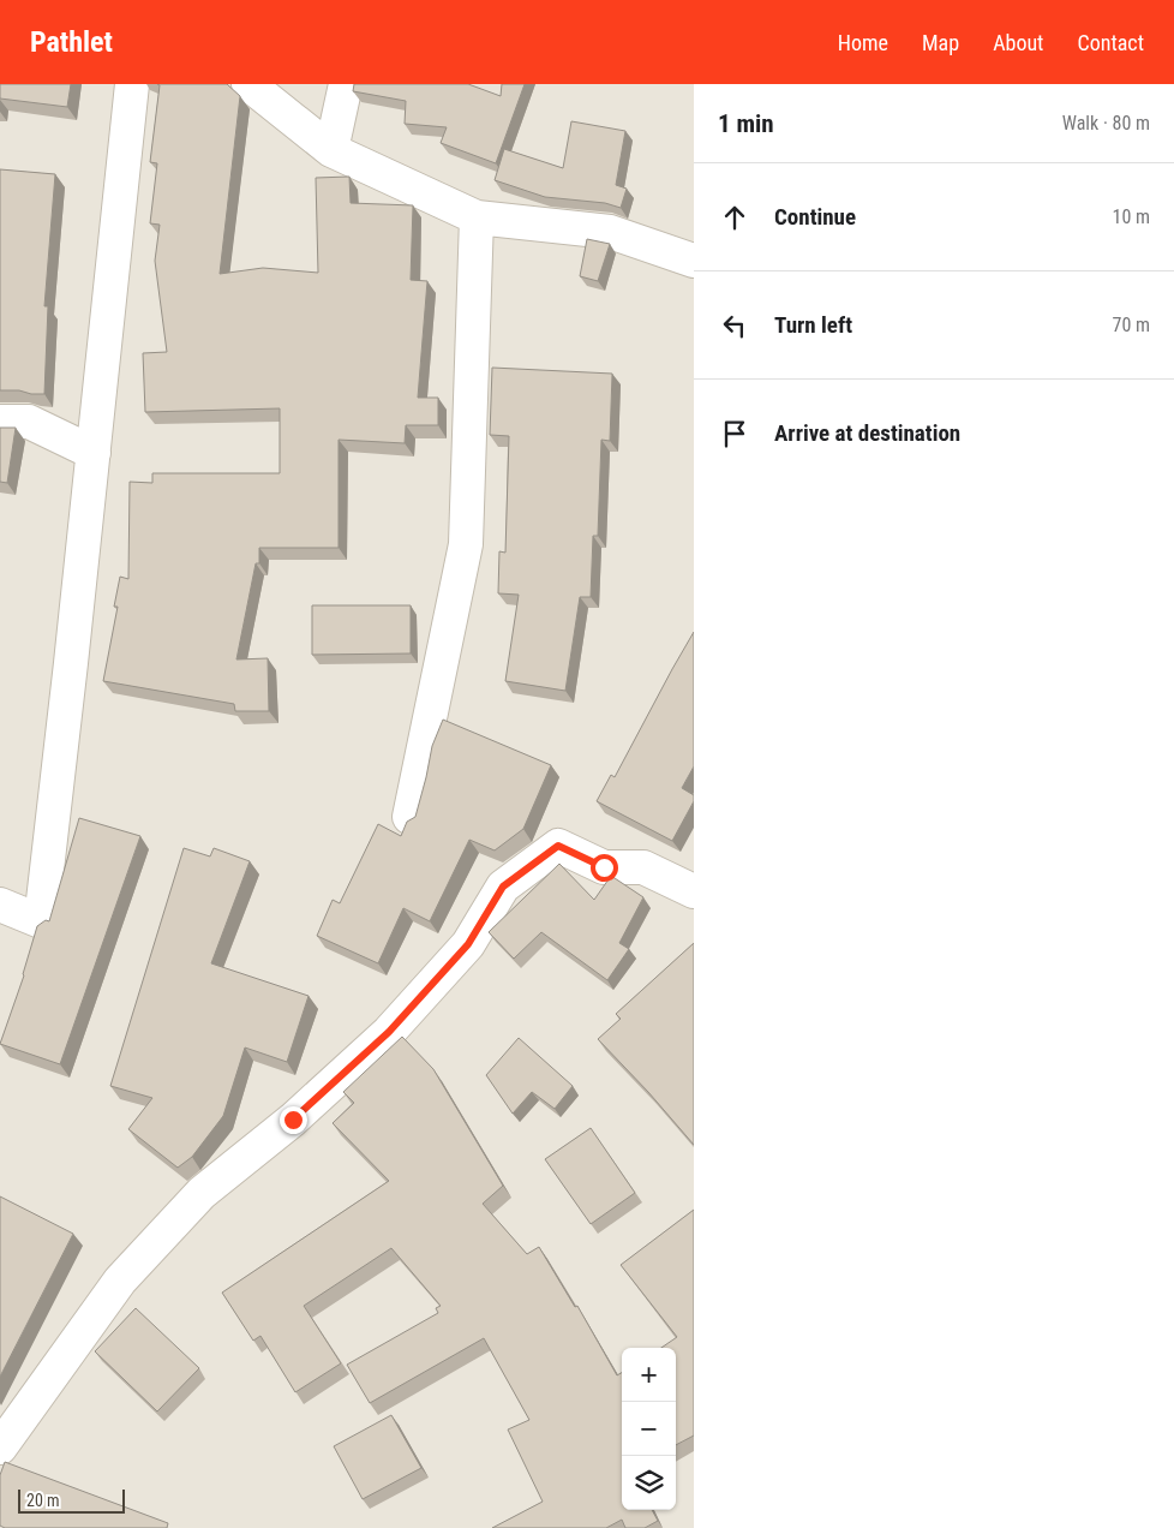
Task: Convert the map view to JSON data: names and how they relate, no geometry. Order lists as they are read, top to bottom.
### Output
{
  "scale_bar": "20 m",
  "page": {
    "header": "Pathlet",
    "nav": [
      "Home",
      "Map",
      "About",
      "Contact"
    ],
    "heading": ["1 min", "Walk · 80 m"],
    "list": [
      ["Continue", "10 m"],
      ["Turn left", "70 m"],
      "Arrive at destination"
    ],
    "map_buttons": ["+", "−"],
    "scale": "20 m"
  }
}
